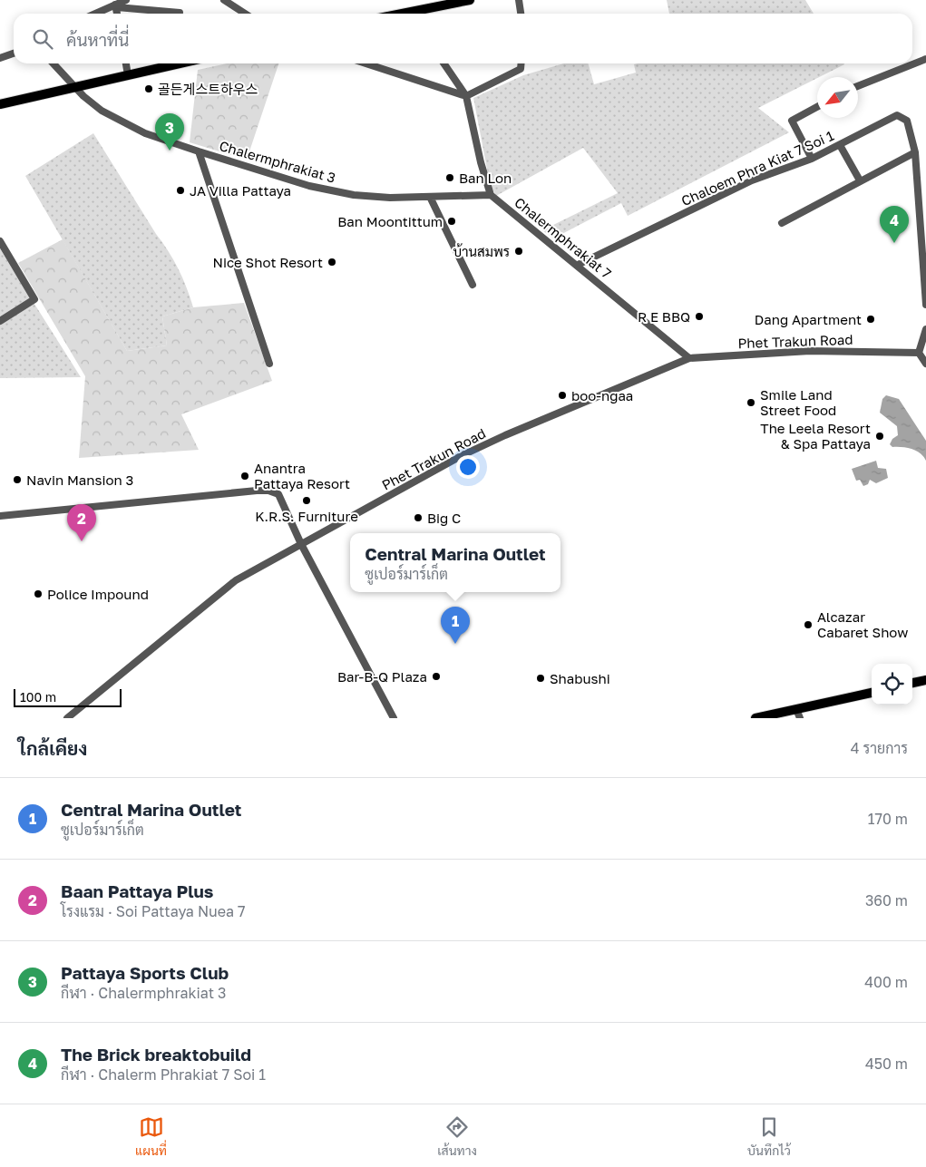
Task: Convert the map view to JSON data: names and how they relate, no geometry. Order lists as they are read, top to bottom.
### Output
{
  "streets": {
    "street": [
      "Chalermphrakiat 3",
      "Chaloem Phra Kiat 7 Soi 1",
      "Chalermphrakiat 7",
      "Phet Trakun Road"
    ]
  },
  "crossings": [
    ["Chalermphrakiat 3", "Chalermphrakiat 7"],
    ["Chaloem Phra Kiat 7 Soi 1", "Chalermphrakiat 7"],
    ["Chalermphrakiat 7", "Phet Trakun Road"]
  ],
  "places": [
    "골든게스트하우스",
    "Ban Lon",
    "JA Villa Pattaya",
    "Ban Moontittum",
    "บ้านสมพร",
    "Nice Shot Resort",
    "R E BBQ",
    "Dang Apartment",
    "boo-ngaa",
    "Smile Land Street Food",
    "The Leela Resort & Spa Pattaya",
    "Anantra Pattaya Resort",
    "Navin Mansion 3",
    "K.R.S. Furniture",
    "Big C",
    "Police Impound",
    "Alcazar Cabaret Show",
    "Bar-B-Q Plaza",
    "Shabushi"
  ],
  "scale_bar": "100 m",
  "north": "bottom left",
  "page": {
    "search": "ค้นหาที่นี่",
    "pins": [
      "3",
      "4",
      "2",
      "1"
    ],
    "popup": ["Central Marina Outlet", "ซูเปอร์มาร์เก็ต"],
    "scale": "100 m",
    "heading": ["ใกล้เคียง", "4 รายการ"],
    "list": [
      {
        "mark": "1",
        "name": "Central Marina Outlet",
        "note": "ซูเปอร์มาร์เก็ต",
        "value": "170 m"
      },
      {
        "mark": "2",
        "name": "Baan Pattaya Plus",
        "note": "โรงแรม · Soi Pattaya Nuea 7",
        "value": "360 m"
      },
      {
        "mark": "3",
        "name": "Pattaya Sports Club",
        "note": "กีฬา · Chalermphrakiat 3",
        "value": "400 m"
      },
      {
        "mark": "4",
        "name": "The Brick breaktobuild",
        "note": "กีฬา · Chalerm Phrakiat 7 Soi 1",
        "value": "450 m"
      }
    ],
    "nav": ["แผนที่", "เส้นทาง", "บันทึกไว้"]
  }
}
